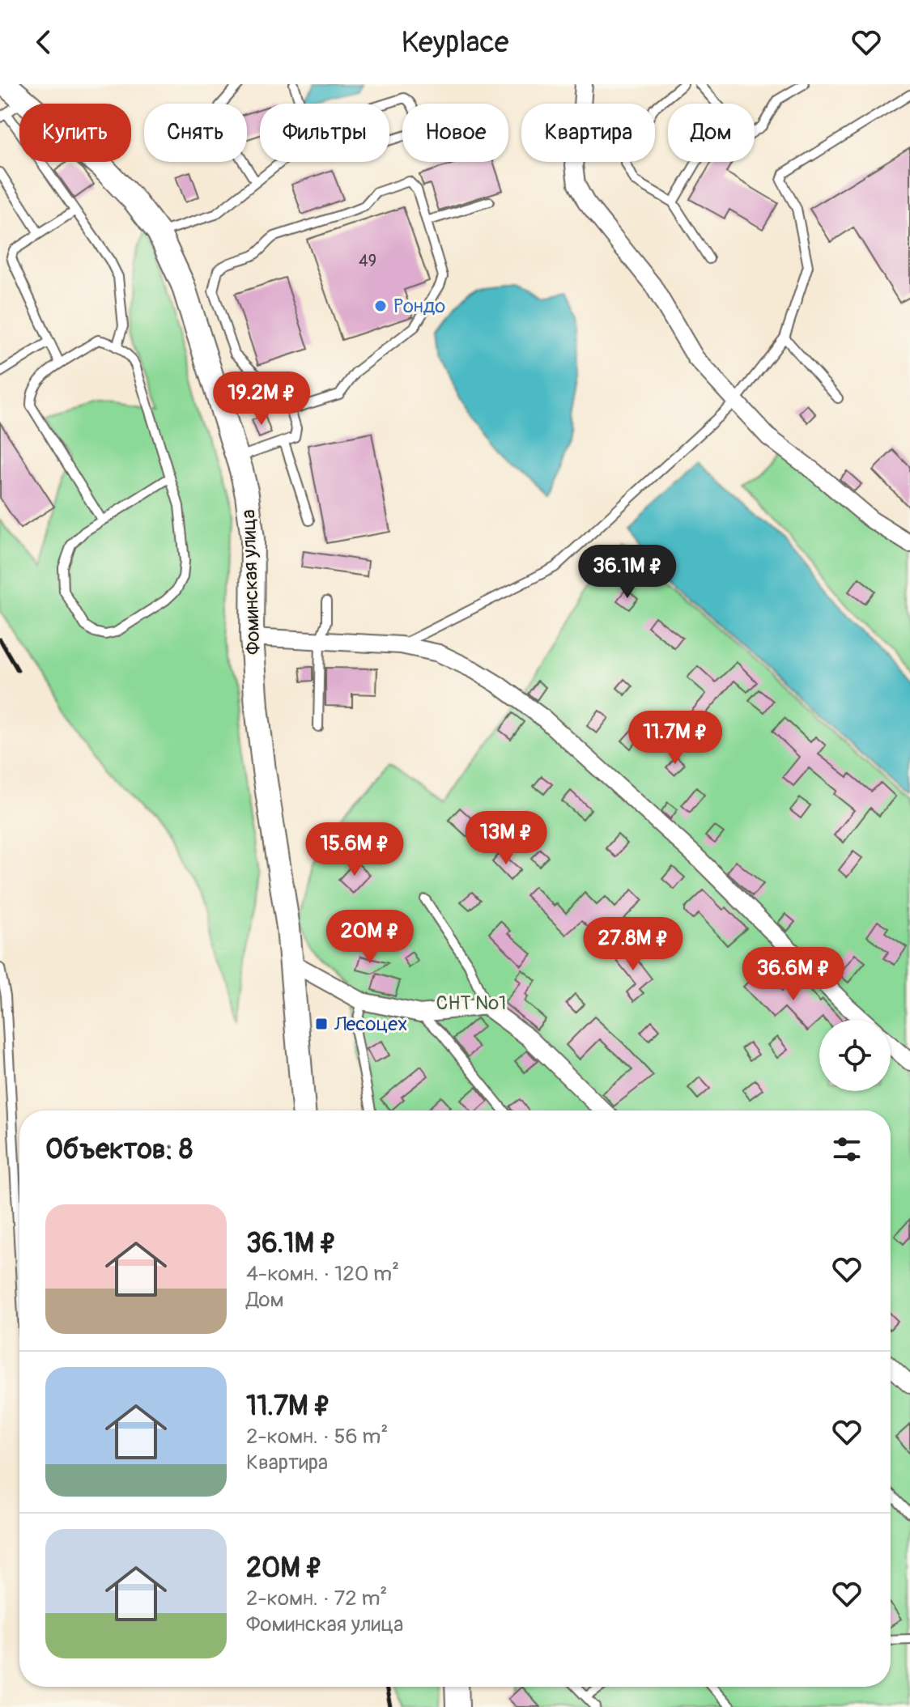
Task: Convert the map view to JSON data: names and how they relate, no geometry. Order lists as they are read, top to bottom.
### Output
{
  "streets": {
    "street": ["Фоминская улица"]
  },
  "parks": ["СНТ №1"],
  "places": {
    "other": ["Рондо"],
    "transit": ["Лесоцех"]
  },
  "house_numbers": ["49"],
  "page": {
    "header": "Keyplace",
    "chip": [
      "Купить",
      "Снять",
      "Фильтры",
      "Новое",
      "Квартира",
      "Дом"
    ],
    "price": [
      "19.2M ₽",
      "36.1M ₽",
      "11.7M ₽",
      "13M ₽",
      "15.6M ₽",
      "20M ₽",
      "27.8M ₽",
      "36.6M ₽"
    ],
    "heading": "Объектов: 8",
    "list": [
      {
        "name": "36.1M ₽",
        "note": "4-комн. · 120 m² · Дом"
      },
      {
        "name": "11.7M ₽",
        "note": "2-комн. · 56 m² · Квартира"
      },
      {
        "name": "20M ₽",
        "note": "2-комн. · 72 m² · Фоминская улица"
      }
    ]
  }
}
